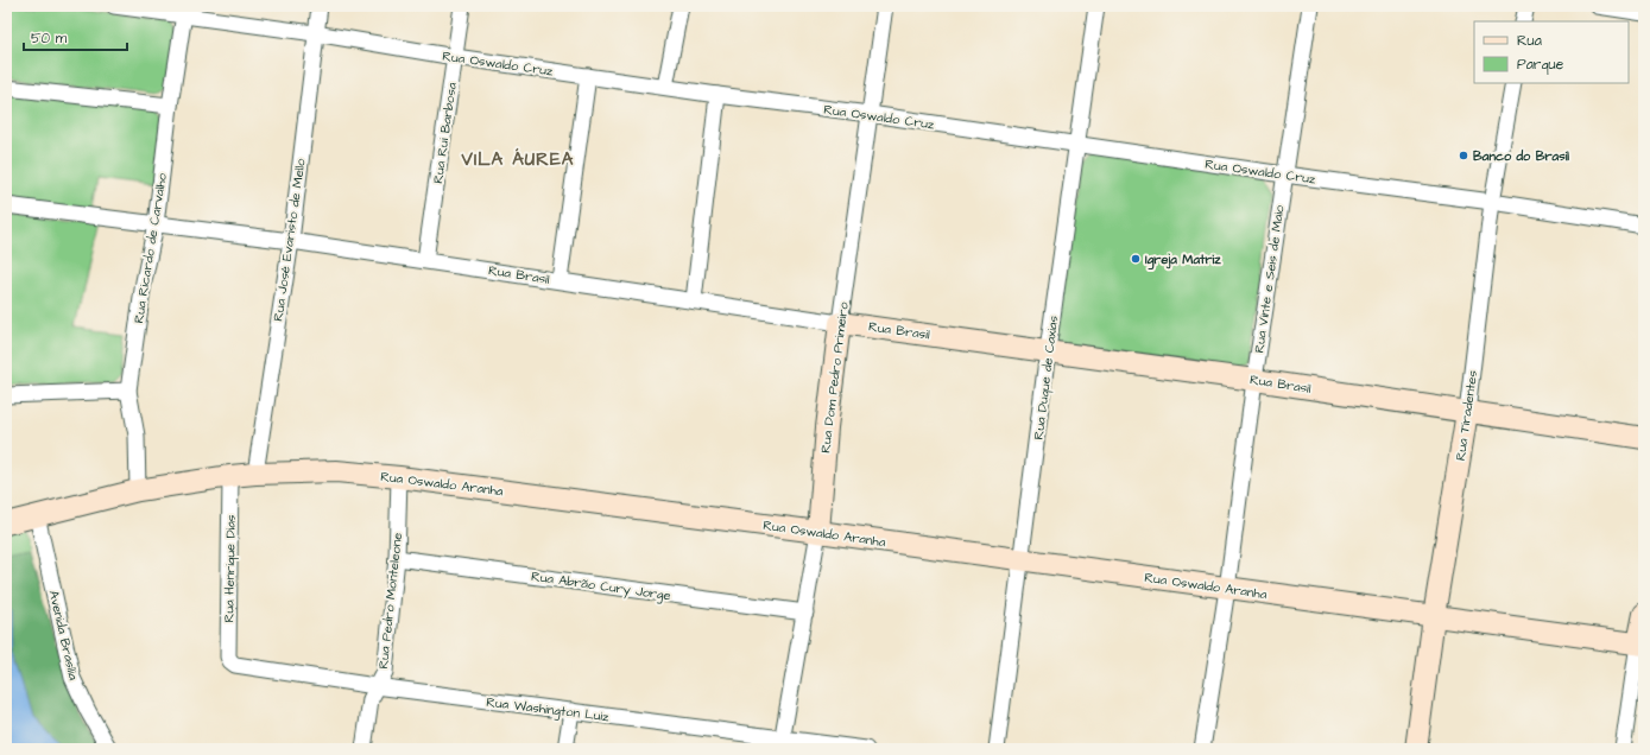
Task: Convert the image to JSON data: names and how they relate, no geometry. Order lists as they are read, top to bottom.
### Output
{
  "streets": {
    "street": [
      "Rua Oswaldo Cruz",
      "Rua Rui Barbosa",
      "Rua José Evaristo de Mello",
      "Rua Ricardo de Carvalho",
      "Rua Brasil",
      "Rua Vinte e Seis de Maio",
      "Rua Dom Pedro Primeiro",
      "Rua Duque de Caxias",
      "Rua Tiradentes",
      "Rua Oswaldo Aranha",
      "Rua Henrique Dias",
      "Rua Abrão Cury Jorge",
      "Rua Pedro Monteleone",
      "Avenida Brasília",
      "Rua Washington Luiz"
    ]
  },
  "crossings": [
    ["Rua Oswaldo Cruz", "Rua Rui Barbosa"],
    ["Rua Oswaldo Cruz", "Rua José Evaristo de Mello"],
    ["Rua Oswaldo Cruz", "Rua Ricardo de Carvalho"],
    ["Rua Oswaldo Cruz", "Rua Vinte e Seis de Maio"],
    ["Rua Oswaldo Cruz", "Rua Dom Pedro Primeiro"],
    ["Rua Oswaldo Cruz", "Rua Duque de Caxias"],
    ["Rua Oswaldo Cruz", "Rua Tiradentes"],
    ["Rua Rui Barbosa", "Rua Brasil"],
    ["Rua José Evaristo de Mello", "Rua Brasil"],
    ["Rua José Evaristo de Mello", "Rua Oswaldo Aranha"],
    ["Rua Ricardo de Carvalho", "Rua Brasil"],
    ["Rua Ricardo de Carvalho", "Rua Oswaldo Aranha"],
    ["Rua Brasil", "Rua Vinte e Seis de Maio"],
    ["Rua Brasil", "Rua Dom Pedro Primeiro"],
    ["Rua Brasil", "Rua Duque de Caxias"],
    ["Rua Brasil", "Rua Tiradentes"],
    ["Rua Vinte e Seis de Maio", "Rua Oswaldo Aranha"],
    ["Rua Dom Pedro Primeiro", "Rua Oswaldo Aranha"],
    ["Rua Dom Pedro Primeiro", "Rua Abrão Cury Jorge"],
    ["Rua Dom Pedro Primeiro", "Rua Washington Luiz"],
    ["Rua Duque de Caxias", "Rua Oswaldo Aranha"],
    ["Rua Tiradentes", "Rua Oswaldo Aranha"],
    ["Rua Oswaldo Aranha", "Rua Henrique Dias"],
    ["Rua Oswaldo Aranha", "Rua Pedro Monteleone"],
    ["Rua Oswaldo Aranha", "Avenida Brasília"],
    ["Rua Henrique Dias", "Rua Washington Luiz"],
    ["Rua Abrão Cury Jorge", "Rua Pedro Monteleone"],
    ["Rua Pedro Monteleone", "Rua Washington Luiz"]
  ],
  "districts": ["VILA ÁUREA"],
  "places": ["Banco do Brasil", "Igreja Matriz"],
  "legend": ["Rua", "Parque"],
  "scale_bar": "50 m"
}
